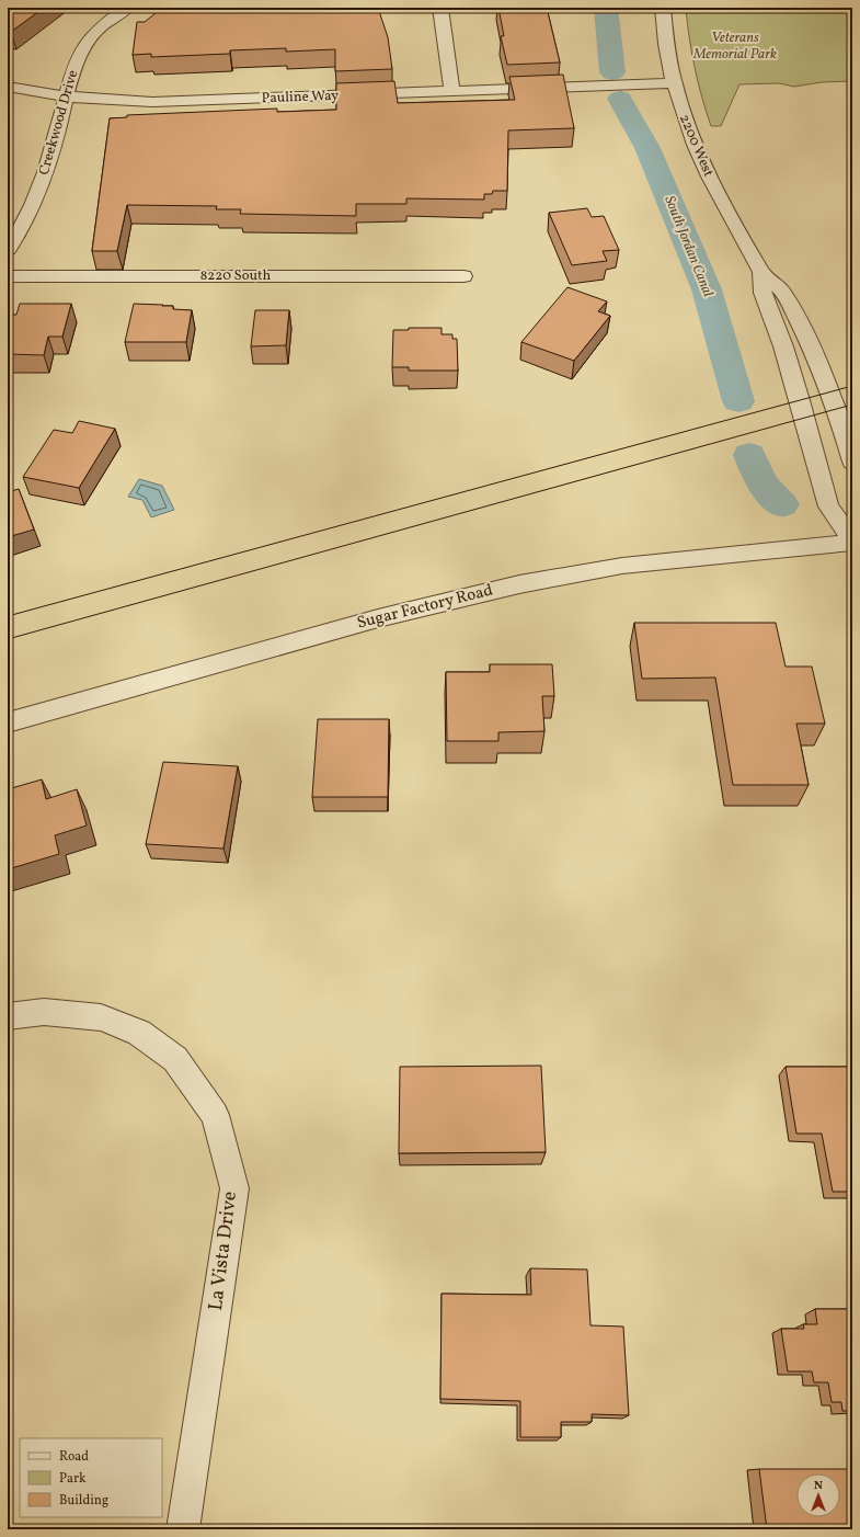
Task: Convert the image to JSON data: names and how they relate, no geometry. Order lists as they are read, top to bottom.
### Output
{
  "streets": {
    "street": [
      "Pauline Way",
      "Creekwood Drive",
      "2200 West",
      "8220 South",
      "Sugar Factory Road",
      "La Vista Drive"
    ]
  },
  "crossings": [
    ["Pauline Way", "Creekwood Drive"],
    ["Pauline Way", "2200 West"],
    ["2200 West", "Sugar Factory Road"]
  ],
  "water": ["South Jordan Canal"],
  "parks": ["Veterans Memorial Park"],
  "legend": ["Road", "Park", "Building"],
  "north": "top"
}
